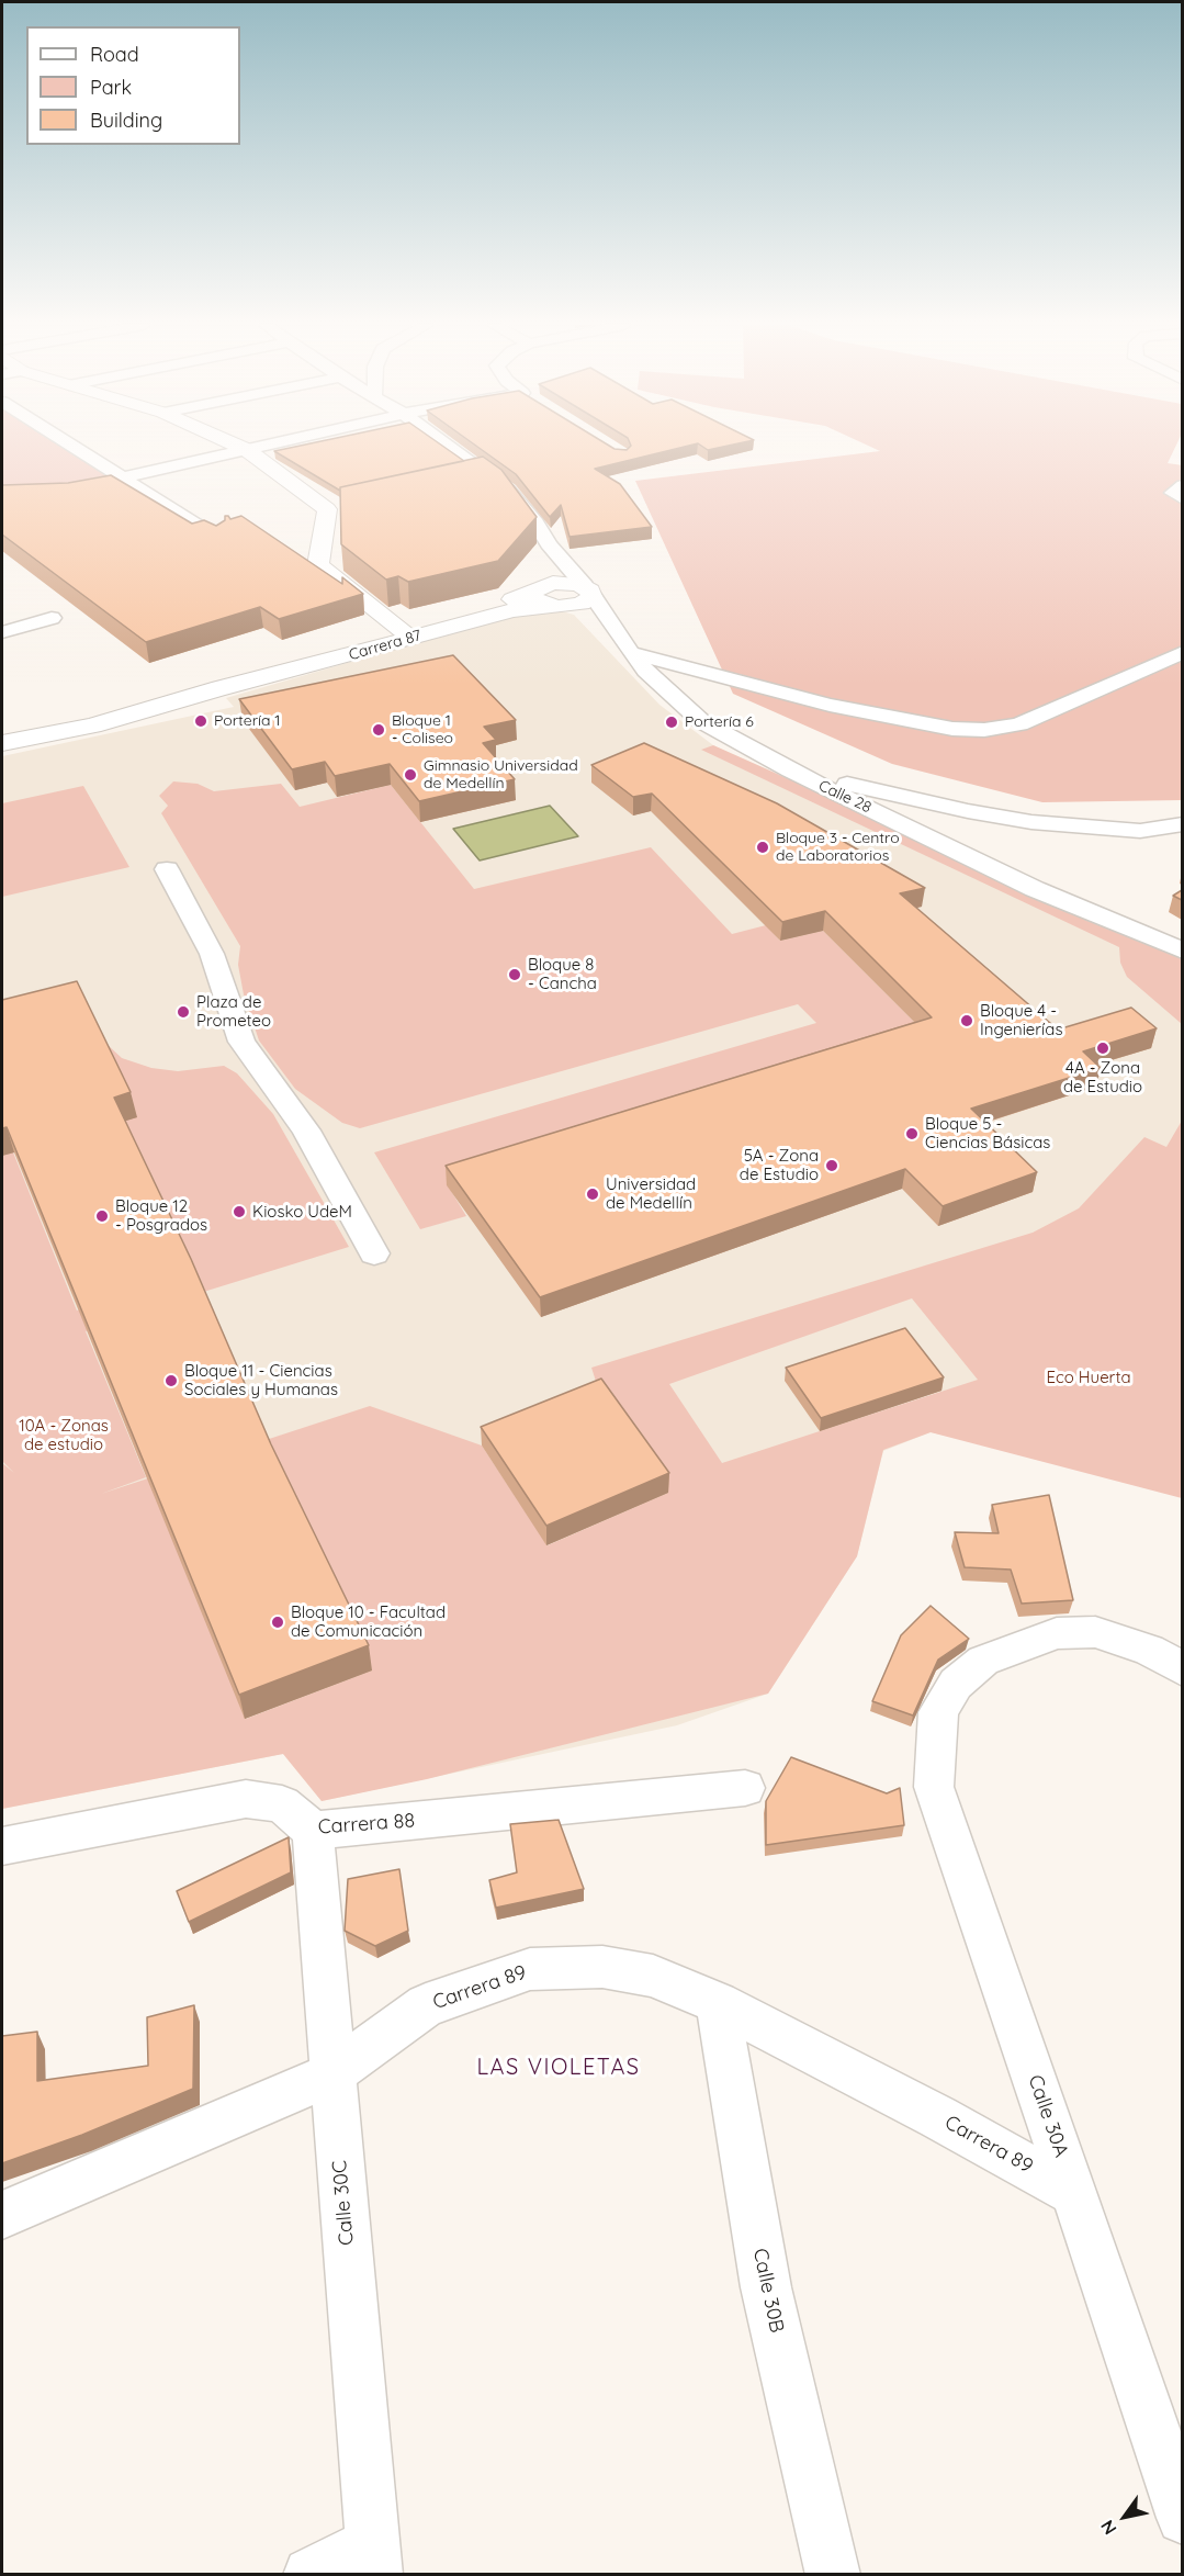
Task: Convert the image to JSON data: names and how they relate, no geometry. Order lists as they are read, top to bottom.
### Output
{
  "streets": {
    "street": [
      "Carrera 87",
      "Calle 28",
      "Carrera 88",
      "Carrera 89",
      "Calle 30A",
      "Calle 30C",
      "Calle 30B"
    ]
  },
  "crossings": [
    ["Carrera 87", "Calle 28"],
    ["Carrera 88", "Calle 30C"],
    ["Carrera 89", "Calle 30A"],
    ["Carrera 89", "Calle 30C"],
    ["Carrera 89", "Calle 30B"]
  ],
  "districts": ["LAS VIOLETAS"],
  "parks": ["Eco Huerta", "10A - Zonas de estudio"],
  "places": [
    "Portería 1",
    "Portería 6",
    "Bloque 1 - Coliseo",
    "Gimnasio Universidad de Medellín",
    "Bloque 3 - Centro de Laboratorios",
    "Bloque 8 - Cancha",
    "Plaza de Prometeo",
    "Bloque 4 - Ingenierías",
    "4A - Zona de Estudio",
    "Bloque 5 - Ciencias Básicas",
    "5A - Zona de Estudio",
    "Universidad de Medellín",
    "Kiosko UdeM",
    "Bloque 12 - Posgrados",
    "Bloque 11 - Ciencias Sociales y Humanas",
    "Bloque 10 - Facultad de Comunicación"
  ],
  "legend": ["Road", "Park", "Building"],
  "north": "bottom left"
}
